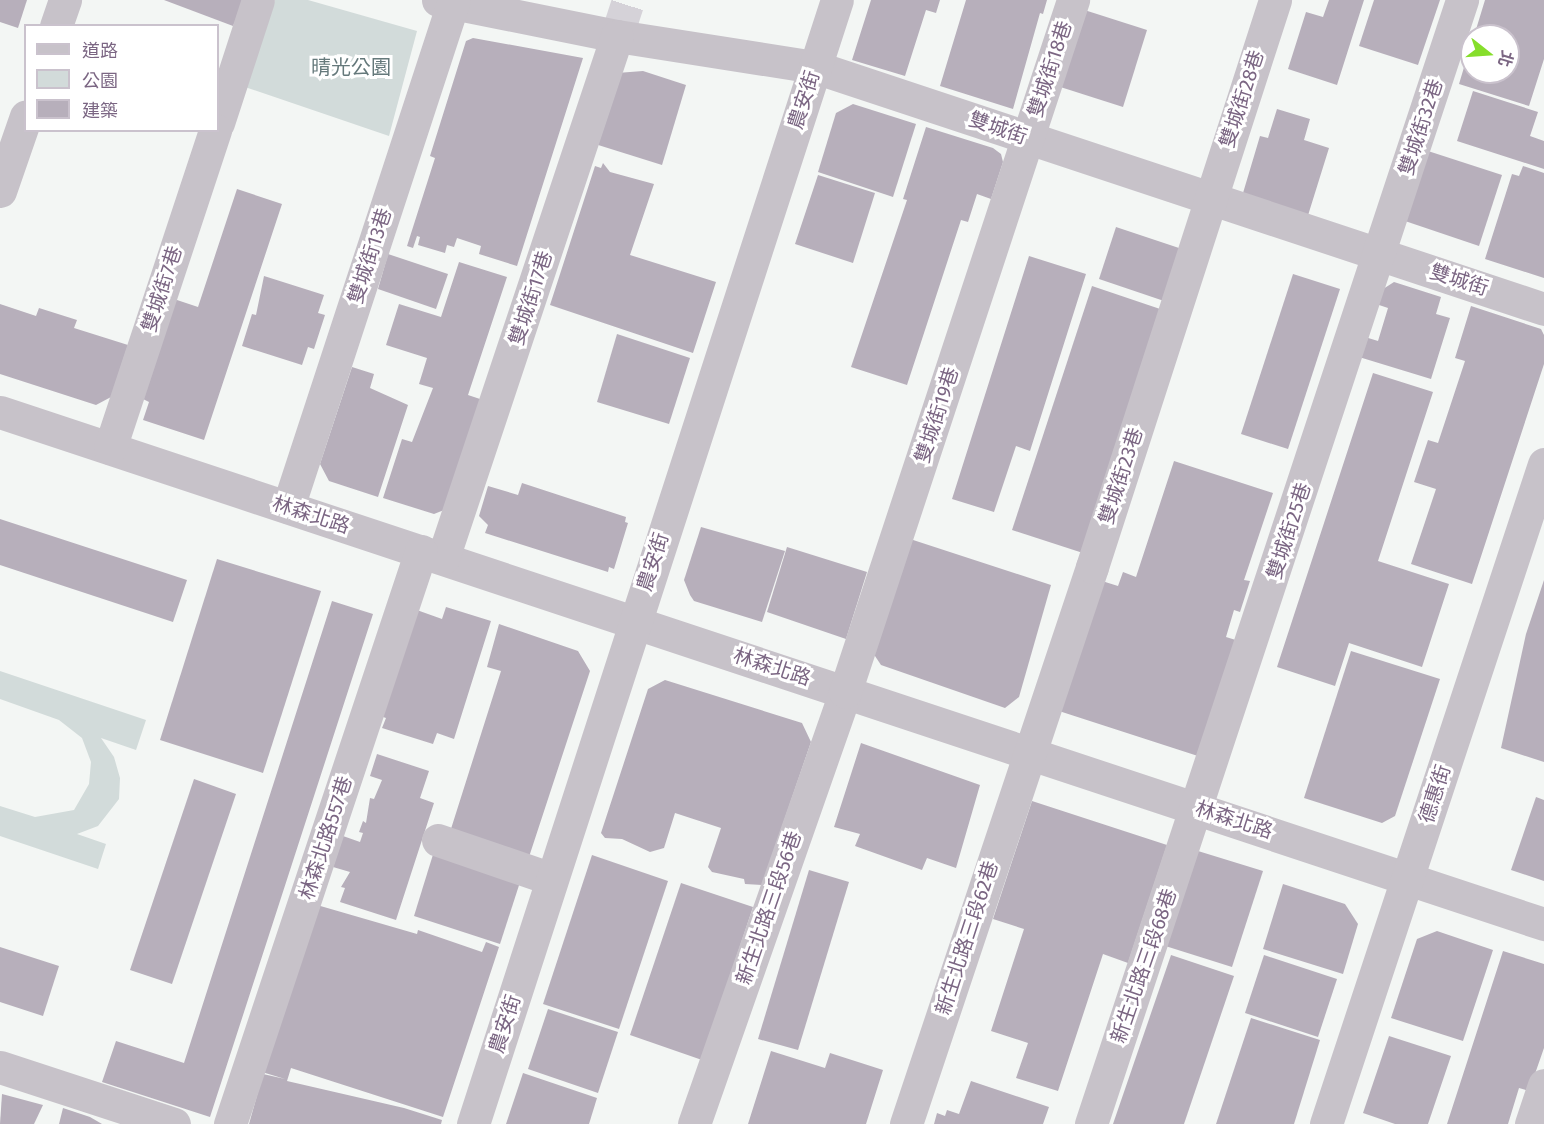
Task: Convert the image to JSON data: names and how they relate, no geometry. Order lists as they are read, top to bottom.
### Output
{
  "streets": {
    "street": [
      "雙城街18巷",
      "雙城街28巷",
      "農安街",
      "雙城街32巷",
      "雙城街",
      "雙城街13巷",
      "雙城街7巷",
      "雙城街17巷",
      "雙城街19巷",
      "雙城街23巷",
      "林森北路",
      "雙城街25巷",
      "德惠街",
      "林森北路557巷",
      "新生北路三段56巷",
      "新生北路三段62巷",
      "新生北路三段68巷"
    ]
  },
  "crossings": [
    ["雙城街18巷", "雙城街"],
    ["雙城街18巷", "雙城街19巷"],
    ["雙城街28巷", "雙城街"],
    ["雙城街28巷", "雙城街23巷"],
    ["農安街", "雙城街"],
    ["農安街", "林森北路"],
    ["雙城街32巷", "雙城街"],
    ["雙城街32巷", "雙城街25巷"],
    ["雙城街", "雙城街13巷"],
    ["雙城街", "雙城街17巷"],
    ["雙城街", "雙城街19巷"],
    ["雙城街", "雙城街23巷"],
    ["雙城街", "雙城街25巷"],
    ["雙城街13巷", "林森北路"],
    ["雙城街7巷", "林森北路"],
    ["雙城街17巷", "林森北路"],
    ["雙城街17巷", "林森北路557巷"],
    ["雙城街19巷", "林森北路"],
    ["雙城街19巷", "新生北路三段56巷"],
    ["雙城街23巷", "林森北路"],
    ["雙城街23巷", "新生北路三段62巷"],
    ["林森北路", "雙城街25巷"],
    ["林森北路", "德惠街"],
    ["林森北路", "林森北路557巷"],
    ["林森北路", "新生北路三段56巷"],
    ["林森北路", "新生北路三段62巷"],
    ["林森北路", "新生北路三段68巷"],
    ["雙城街25巷", "新生北路三段68巷"]
  ],
  "parks": ["晴光公園"],
  "legend": ["道路", "公園", "建築"],
  "north": "right"
}
